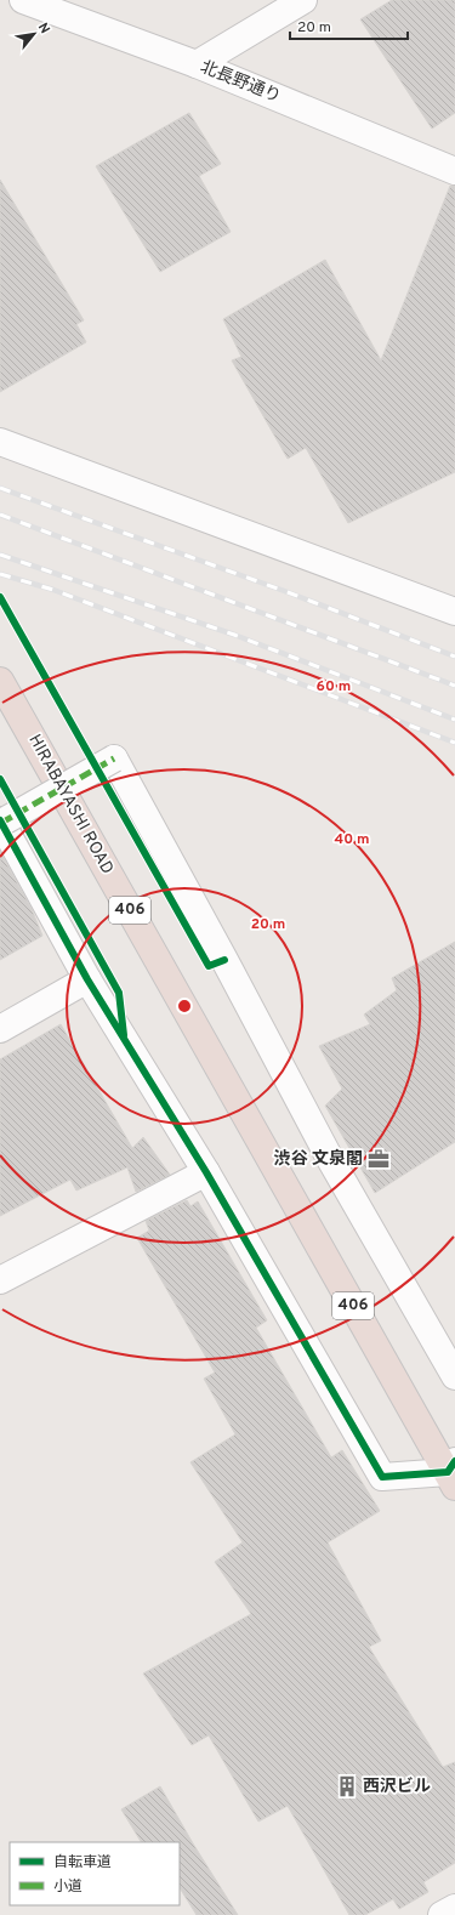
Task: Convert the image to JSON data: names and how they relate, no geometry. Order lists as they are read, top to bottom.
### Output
{
  "streets": {
    "highway": ["HIRABAYASHI ROAD", "406"],
    "street": ["北長野通り"]
  },
  "places": {
    "office": ["渋谷 文泉閣"],
    "building": ["西沢ビル"]
  },
  "legend": ["自転車道", "小道"],
  "scale_bar": "20 m",
  "north": "top right",
  "rings": ["60 m", "40 m", "20 m"]
}
